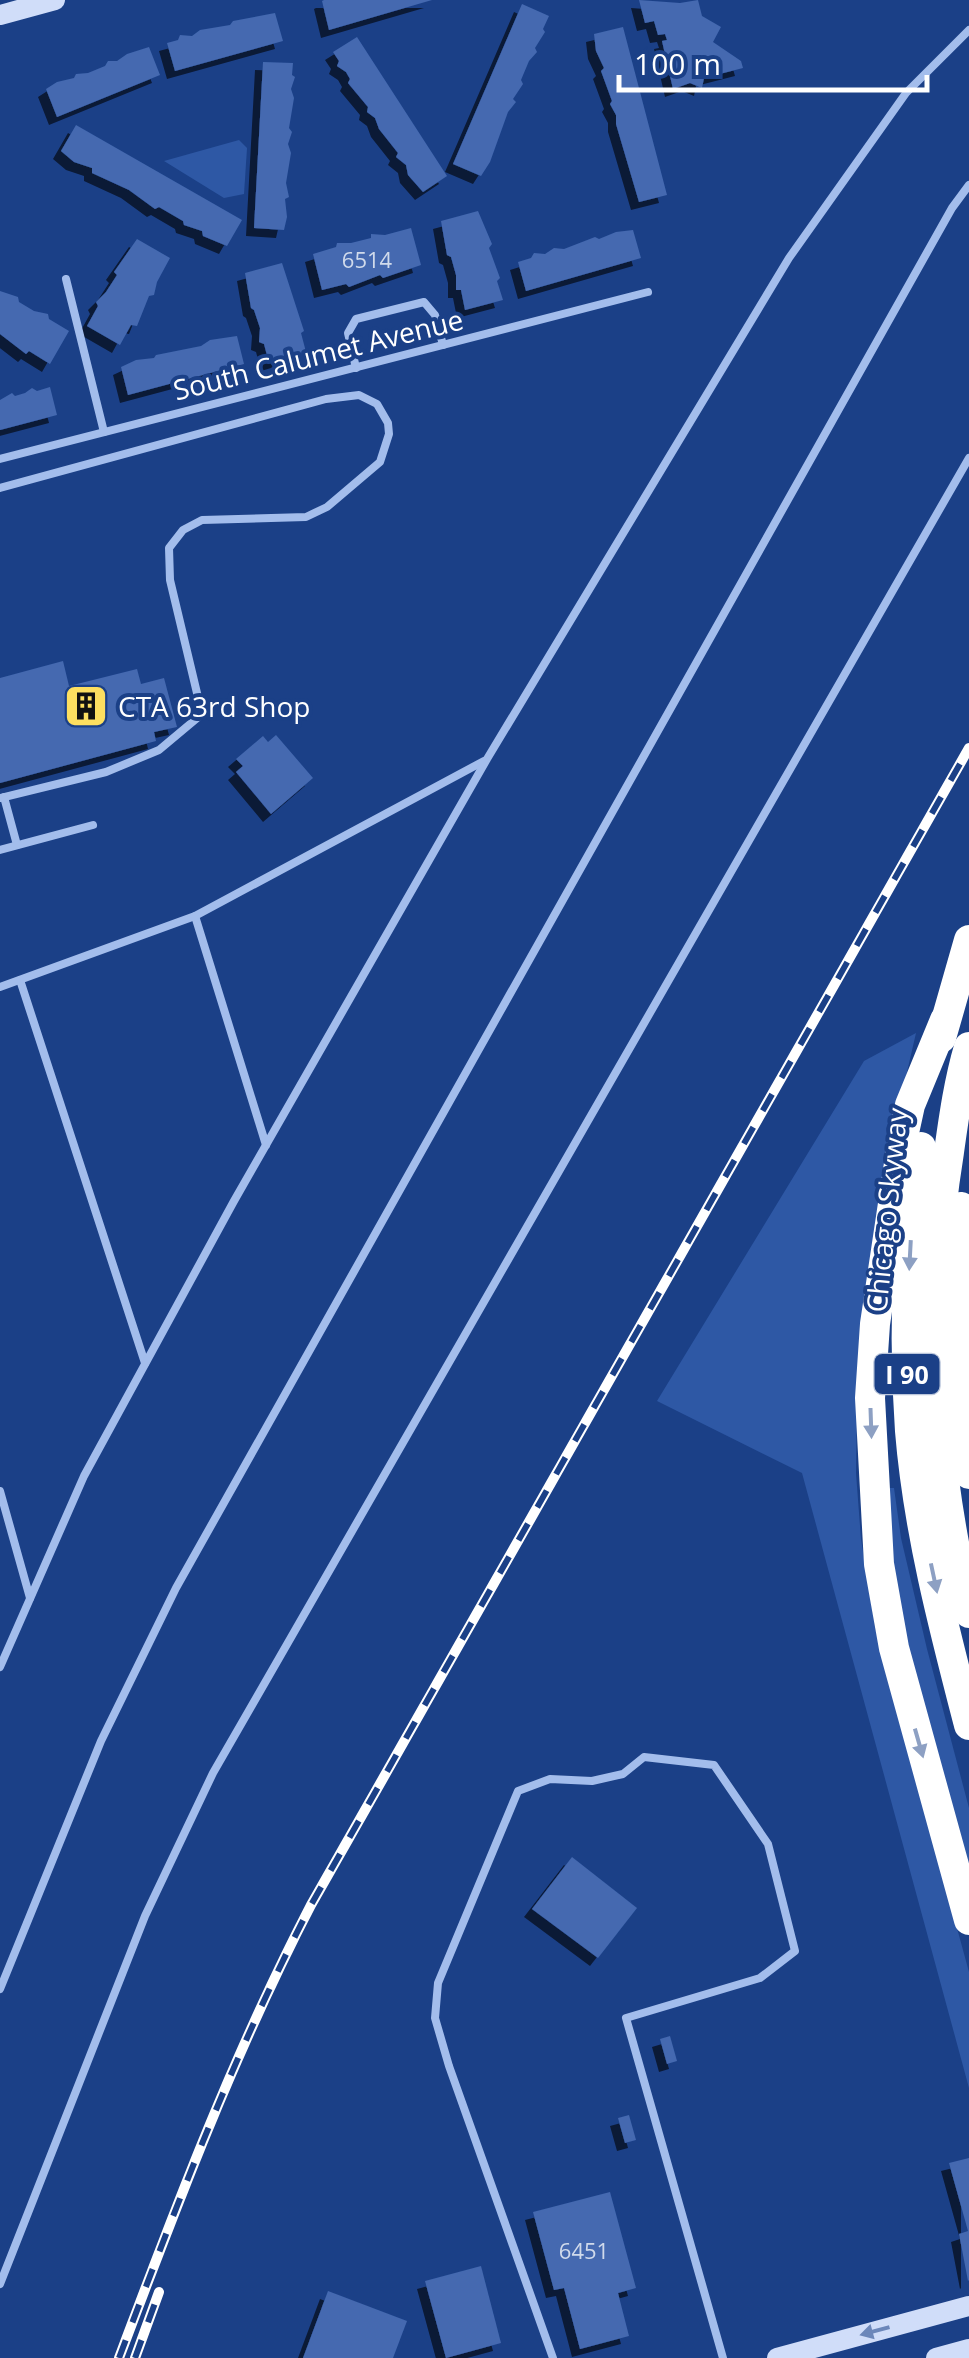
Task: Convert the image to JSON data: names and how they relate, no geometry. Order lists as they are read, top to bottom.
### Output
{
  "streets": {
    "highway": ["Chicago Skyway", "I 90"],
    "lane": ["South Calumet Avenue"]
  },
  "places": {
    "building": ["CTA 63rd Shop"]
  },
  "house_numbers": ["6514", "6451"],
  "scale_bar": "100 m"
}
